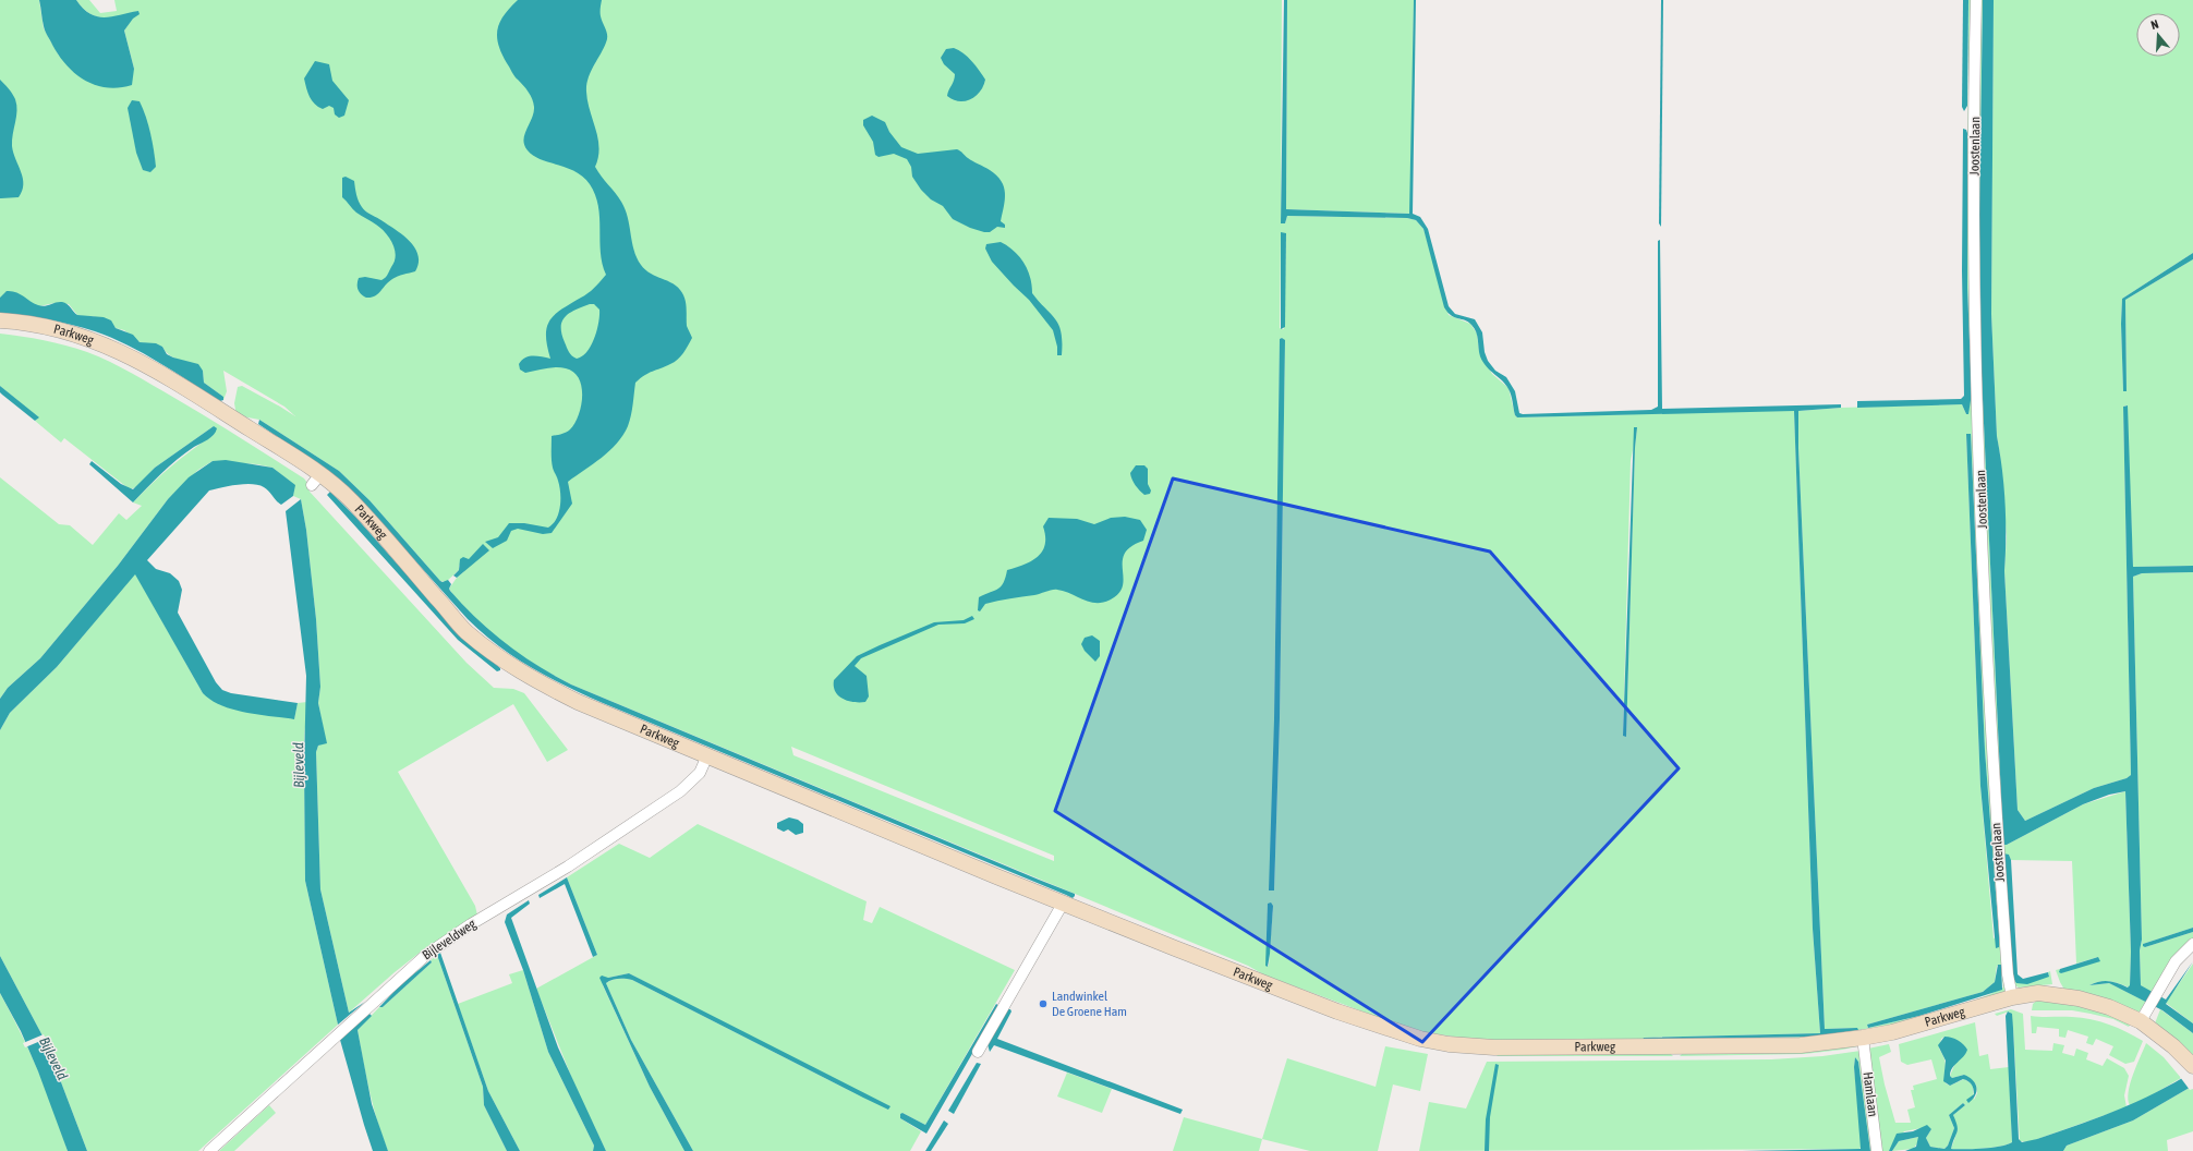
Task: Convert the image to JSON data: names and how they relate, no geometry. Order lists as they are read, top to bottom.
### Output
{
  "streets": {
    "street": [
      "Joostenlaan",
      "Parkweg",
      "Bijleveldweg",
      "Hamlaan"
    ]
  },
  "crossings": [
    ["Joostenlaan", "Parkweg"],
    ["Parkweg", "Bijleveldweg"],
    ["Parkweg", "Hamlaan"]
  ],
  "water": ["Bijleveld"],
  "places": ["Landwinkel De Groene Ham"],
  "north": "top"
}
